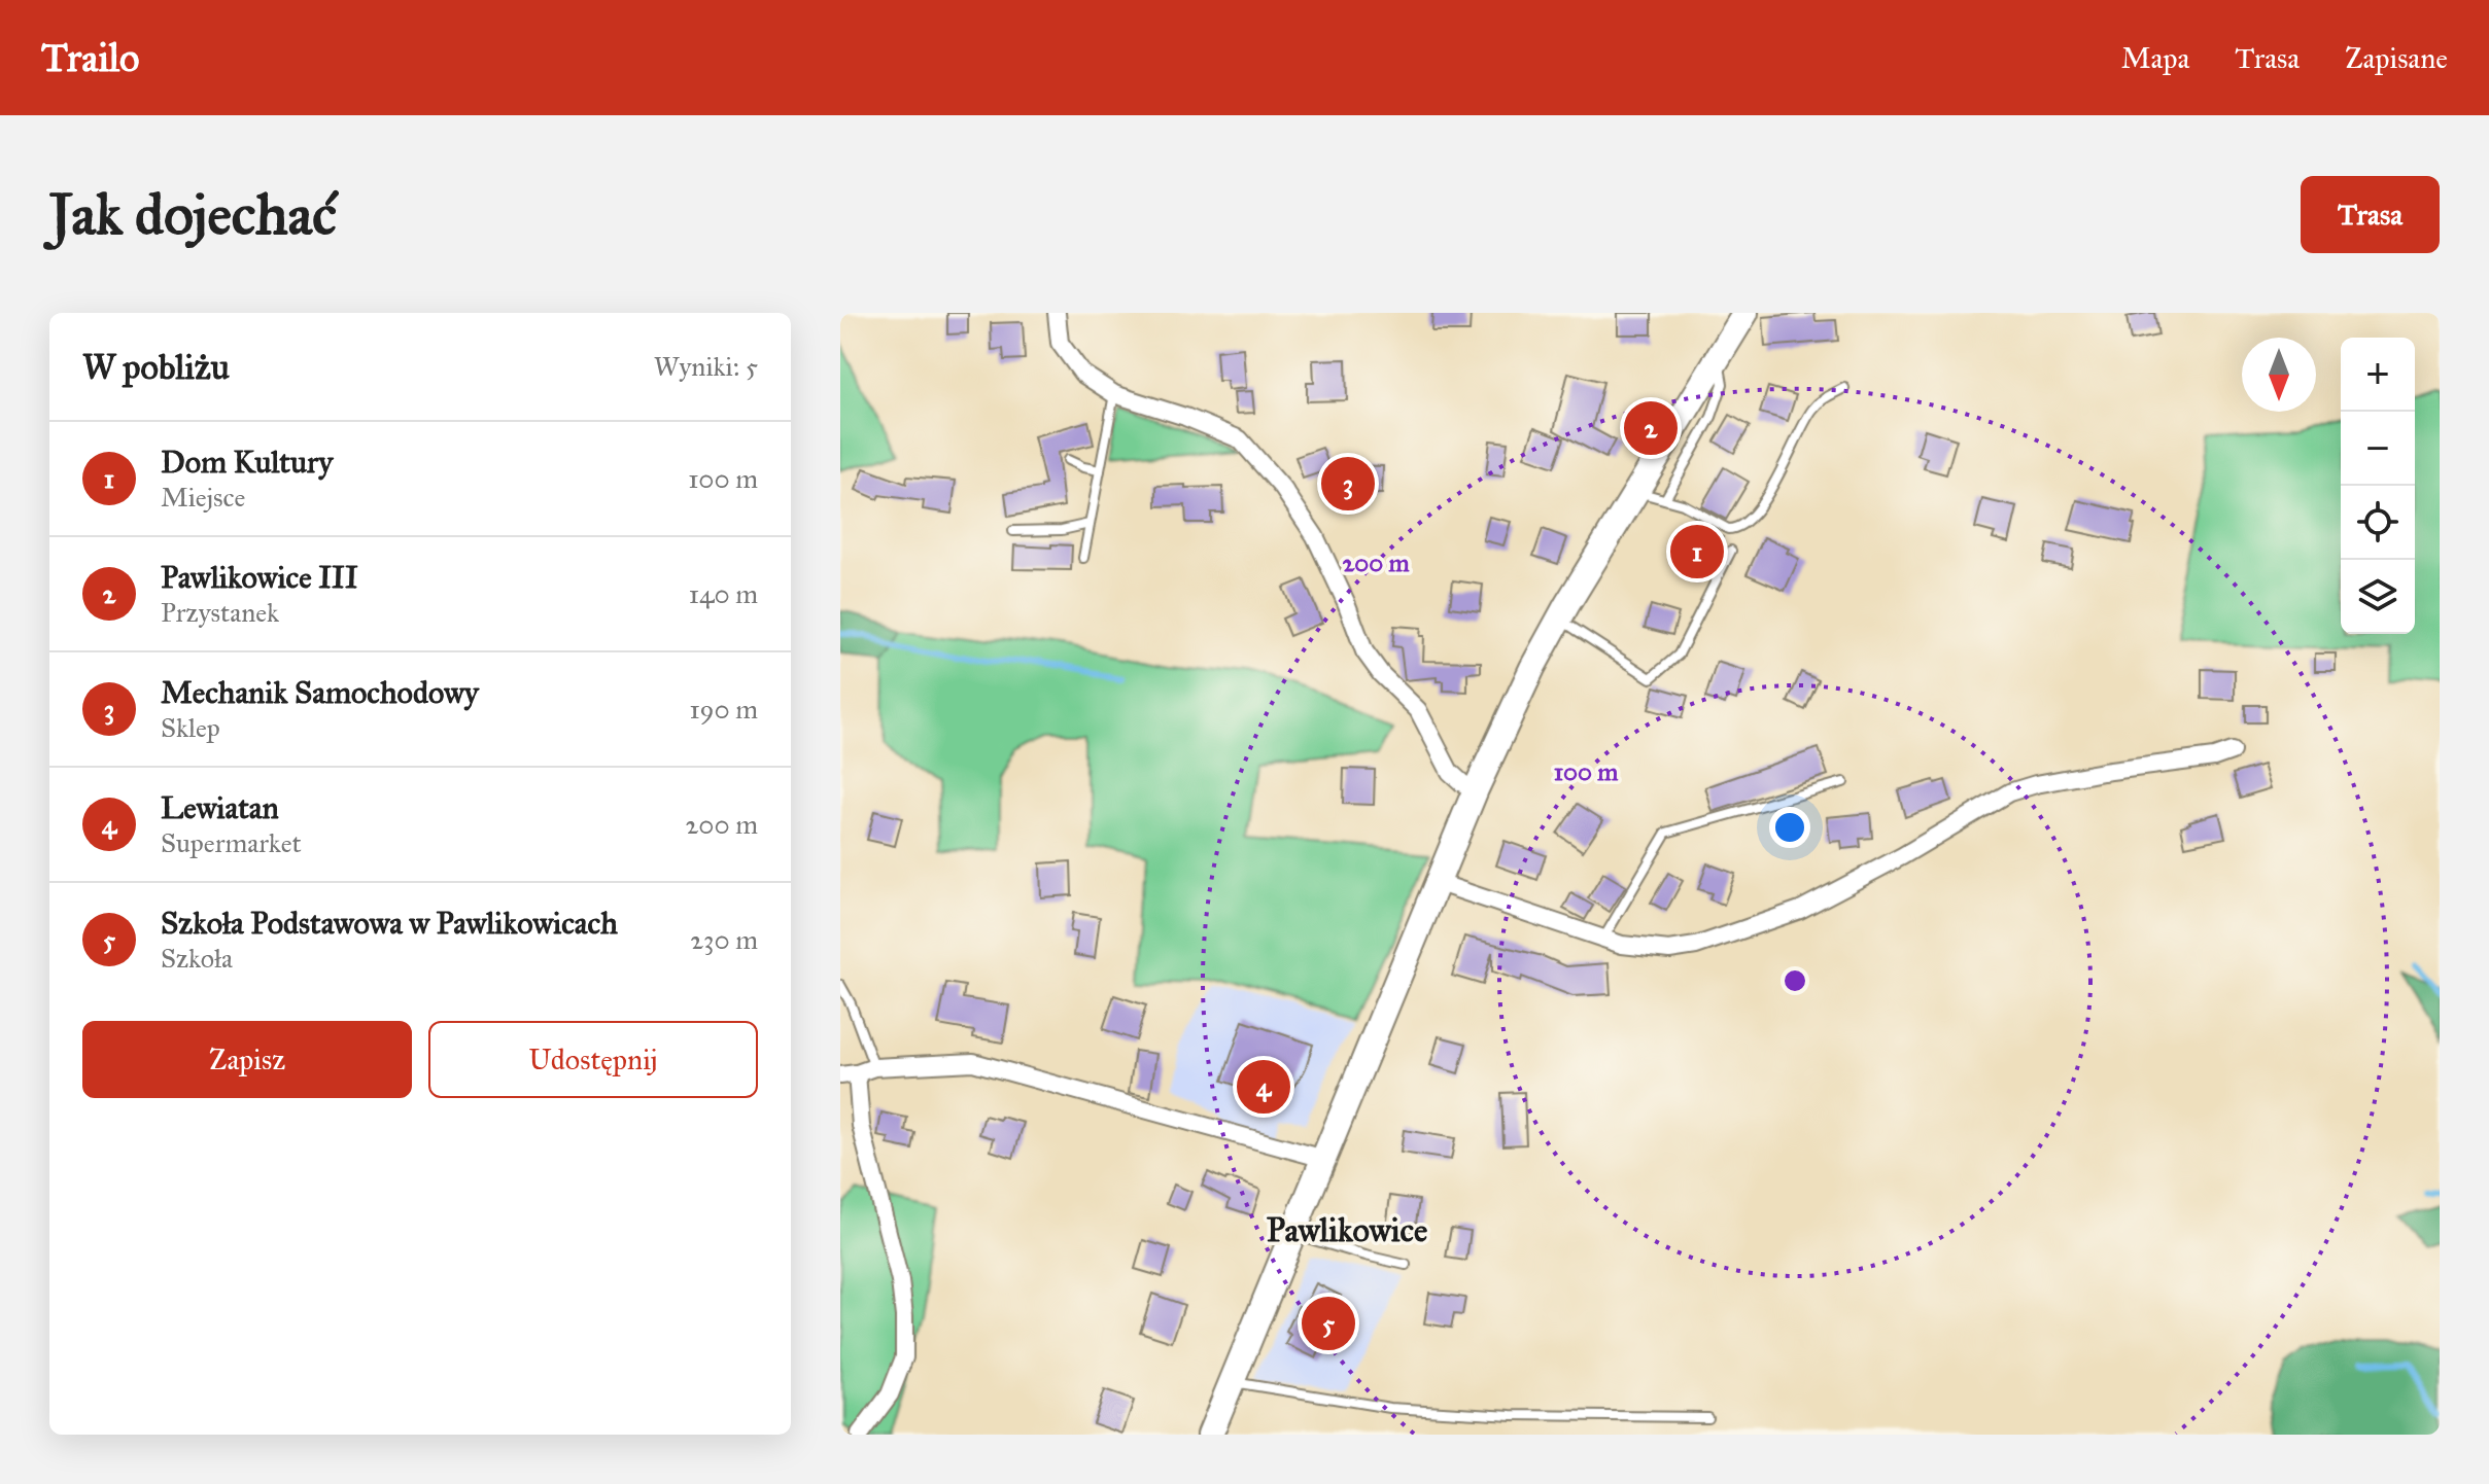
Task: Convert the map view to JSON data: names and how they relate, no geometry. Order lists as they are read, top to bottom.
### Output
{
  "districts": ["Pawlikowice"],
  "north": "bottom",
  "page": {
    "header": "Trailo",
    "nav": ["Mapa", "Trasa", "Zapisane"],
    "buttons": [
      "Trasa",
      ["Zapisz", "Udostępnij"]
    ],
    "title": "Jak dojechać",
    "heading": ["W pobliżu", "Wyniki: 5"],
    "map_buttons": ["+", "−"],
    "pins": [
      "2",
      "3",
      "1",
      "4",
      "5"
    ],
    "list": [
      {
        "mark": "1",
        "name": "Dom Kultury",
        "note": "Miejsce",
        "value": "100 m"
      },
      {
        "mark": "2",
        "name": "Pawlikowice III",
        "note": "Przystanek",
        "value": "140 m"
      },
      {
        "mark": "3",
        "name": "Mechanik Samochodowy",
        "note": "Sklep",
        "value": "190 m"
      },
      {
        "mark": "4",
        "name": "Lewiatan",
        "note": "Supermarket",
        "value": "200 m"
      },
      {
        "mark": "5",
        "name": "Szkoła Podstawowa w Pawlikowicach",
        "note": "Szkoła",
        "value": "230 m"
      }
    ]
  },
  "rings": ["200 m", "100 m"]
}
